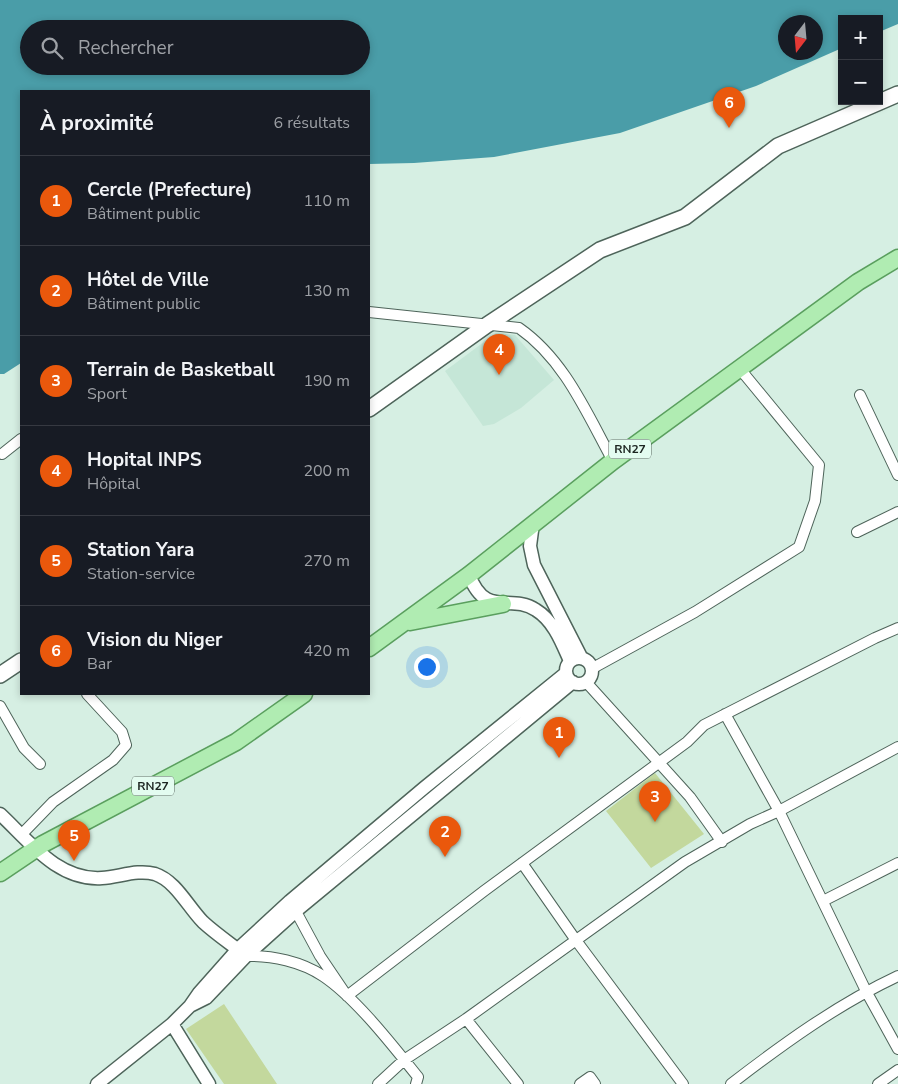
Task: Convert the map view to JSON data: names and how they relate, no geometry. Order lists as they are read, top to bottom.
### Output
{
  "streets": {
    "main road": ["RN27"]
  },
  "north": "bottom",
  "page": {
    "map_buttons": ["+", "−"],
    "search": "Rechercher",
    "pins": [
      "6",
      "4",
      "1",
      "3",
      "2",
      "5"
    ],
    "heading": ["À proximité", "6 résultats"],
    "list": [
      {
        "mark": "1",
        "name": "Cercle (Prefecture)",
        "note": "Bâtiment public",
        "value": "110 m"
      },
      {
        "mark": "2",
        "name": "Hôtel de Ville",
        "note": "Bâtiment public",
        "value": "130 m"
      },
      {
        "mark": "3",
        "name": "Terrain de Basketball",
        "note": "Sport",
        "value": "190 m"
      },
      {
        "mark": "4",
        "name": "Hopital INPS",
        "note": "Hôpital",
        "value": "200 m"
      },
      {
        "mark": "5",
        "name": "Station Yara",
        "note": "Station-service",
        "value": "270 m"
      },
      {
        "mark": "6",
        "name": "Vision du Niger",
        "note": "Bar",
        "value": "420 m"
      }
    ]
  }
}
